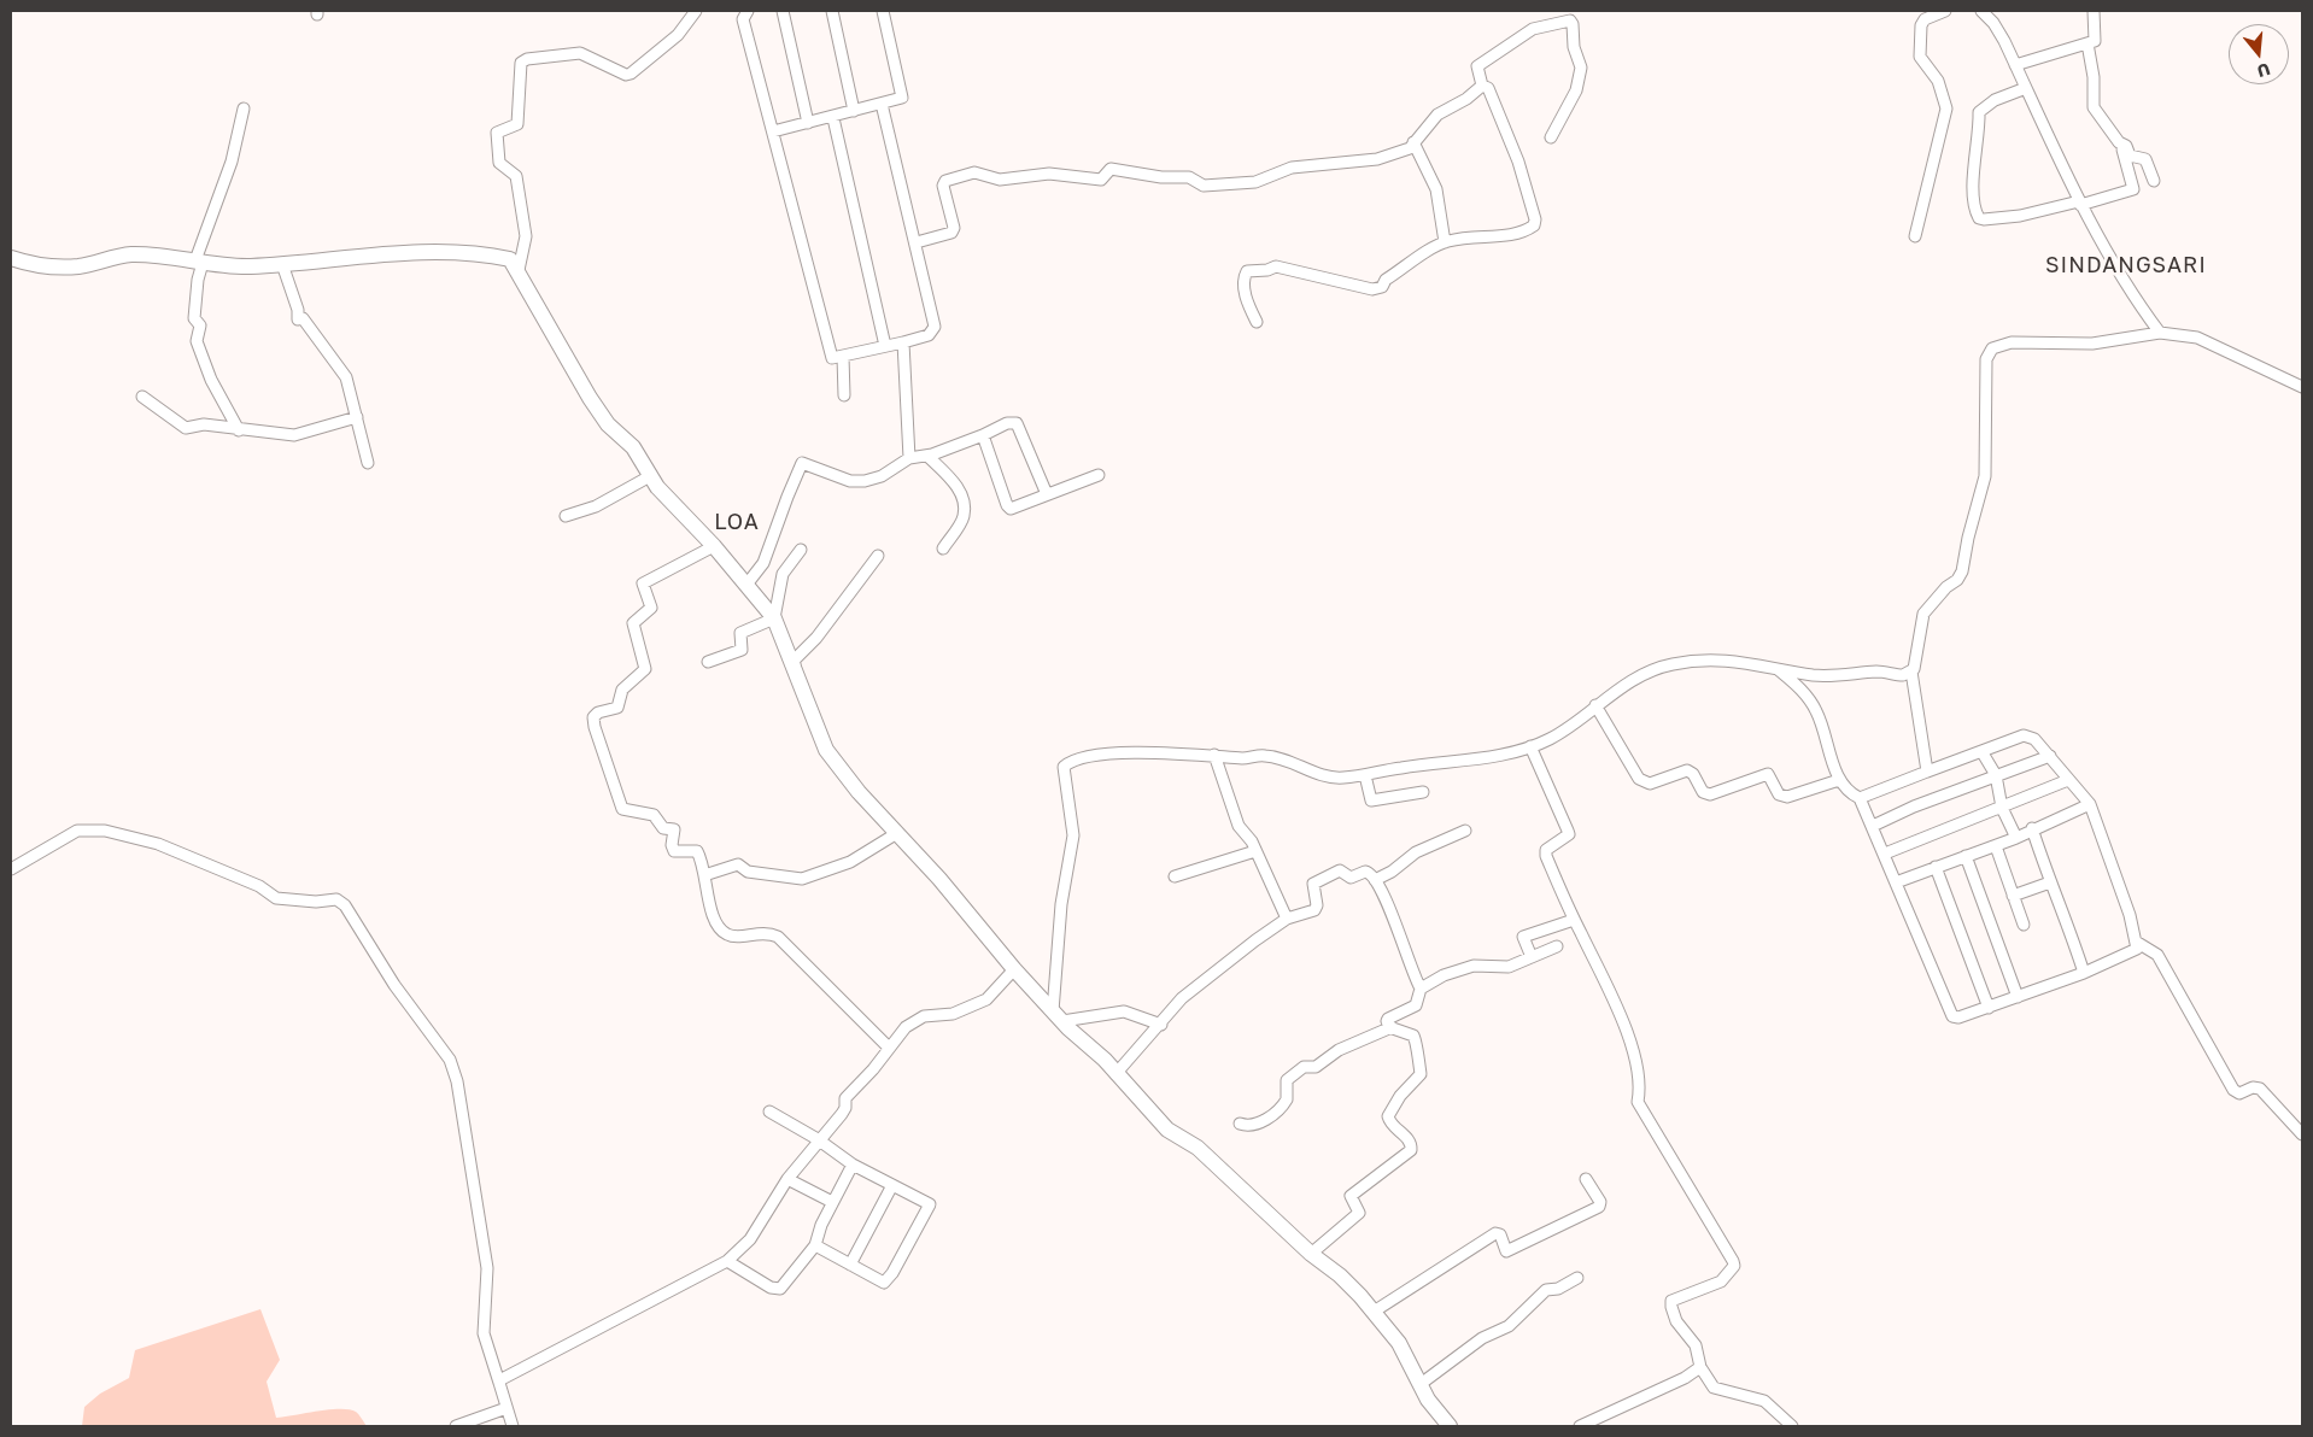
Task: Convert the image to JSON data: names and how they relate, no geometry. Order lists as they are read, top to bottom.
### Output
{
  "districts": ["SINDANGSARI", "LOA"],
  "north": "bottom"
}
